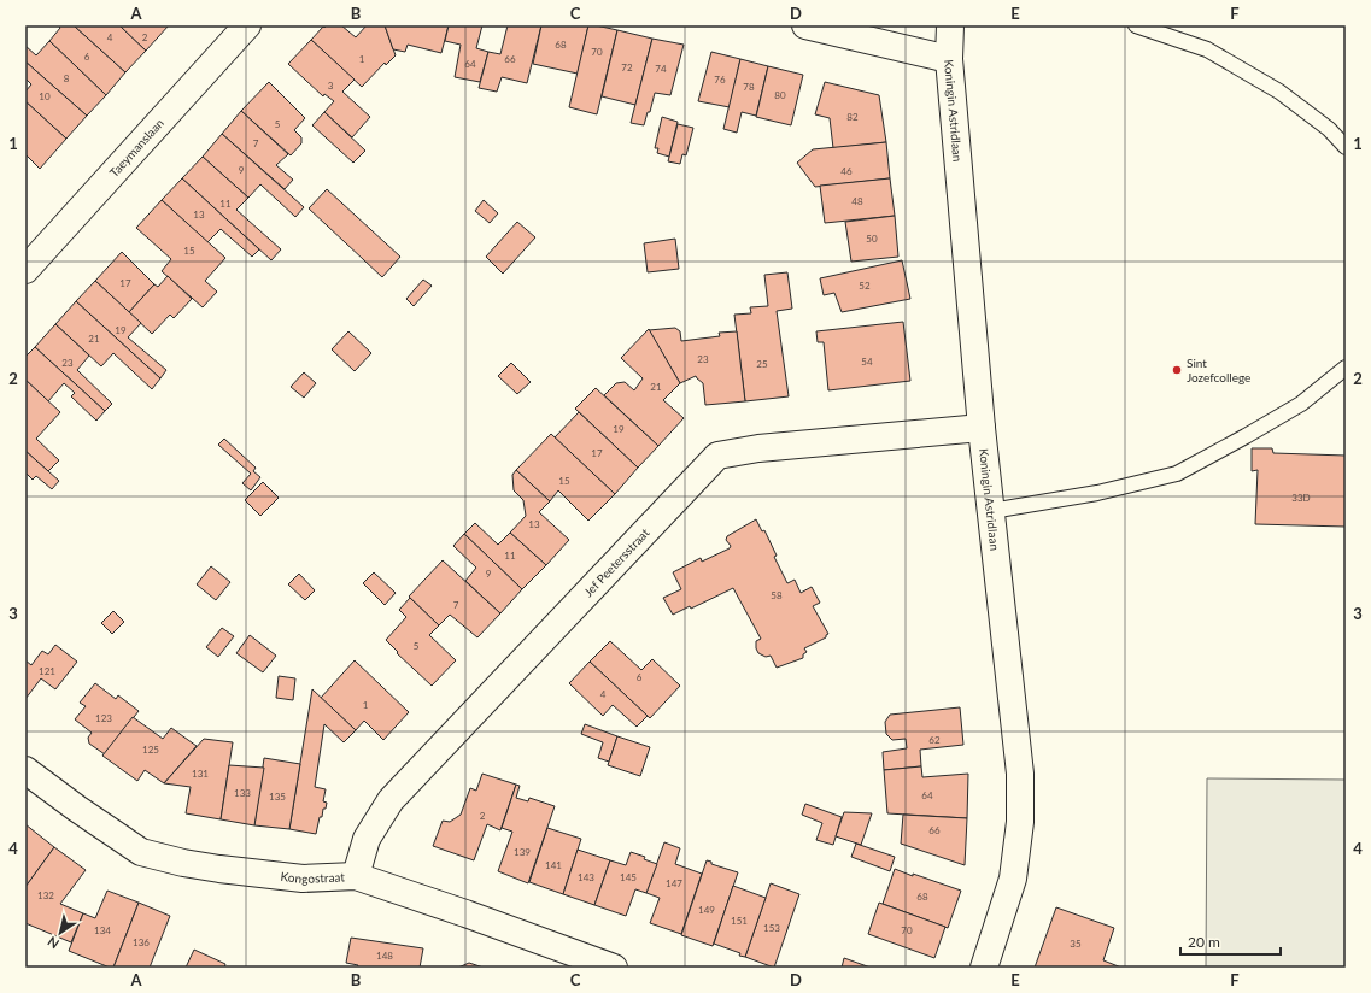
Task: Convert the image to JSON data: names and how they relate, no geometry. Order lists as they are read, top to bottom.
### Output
{
  "streets": {
    "street": [
      "Koningin Astridlaan",
      "Taeymanslaan",
      "Jef Peetersstraat",
      "Kongostraat"
    ]
  },
  "crossings": [
    ["Koningin Astridlaan", "Jef Peetersstraat"],
    ["Jef Peetersstraat", "Kongostraat"]
  ],
  "places": ["Sint Jozefcollege"],
  "house_numbers": [
    "4",
    "2",
    "68",
    "70",
    "6",
    "1",
    "66",
    "64",
    "72",
    "74",
    "8",
    "76",
    "3",
    "78",
    "80",
    "10",
    "82",
    "5",
    "7",
    "9",
    "46",
    "48",
    "11",
    "13",
    "50",
    "15",
    "17",
    "52",
    "19",
    "21",
    "23",
    "54",
    "23",
    "25",
    "21",
    "19",
    "17",
    "15",
    "33D",
    "13",
    "11",
    "9",
    "58",
    "7",
    "5",
    "121",
    "6",
    "4",
    "1",
    "123",
    "62",
    "125",
    "131",
    "133",
    "64",
    "135",
    "2",
    "66",
    "139",
    "141",
    "143",
    "145",
    "147",
    "132",
    "68",
    "149",
    "151",
    "153",
    "134",
    "70",
    "136",
    "35",
    "148"
  ],
  "scale_bar": "20 m",
  "north": "bottom left",
  "grid": {
    "columns": [
      "A",
      "B",
      "C",
      "D",
      "E",
      "F"
    ],
    "rows": [
      "1",
      "2",
      "3",
      "4"
    ]
  }
}
